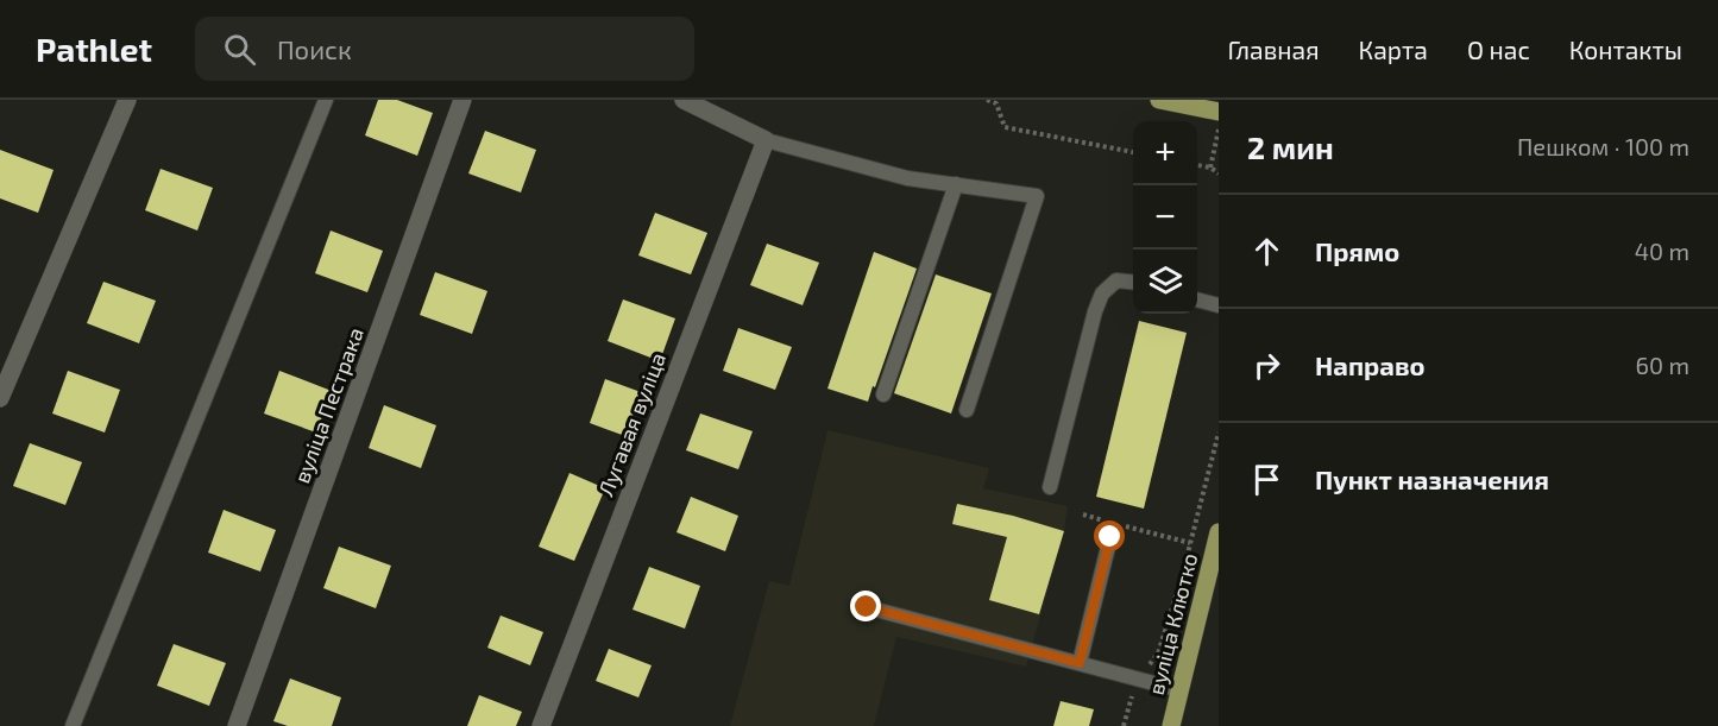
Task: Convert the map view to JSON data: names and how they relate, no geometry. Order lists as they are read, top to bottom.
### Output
{
  "streets": {
    "main road": ["вуліца Клютко"],
    "street": ["вуліца Пестрака", "Лугавая вуліца"]
  },
  "page": {
    "header": "Pathlet",
    "search": "Поиск",
    "nav": [
      "Главная",
      "Карта",
      "О нас",
      "Контакты"
    ],
    "heading": ["2 мин", "Пешком · 100 m"],
    "map_buttons": ["+", "−"],
    "list": [
      ["Прямо", "40 m"],
      ["Направо", "60 m"],
      "Пункт назначения"
    ]
  }
}
